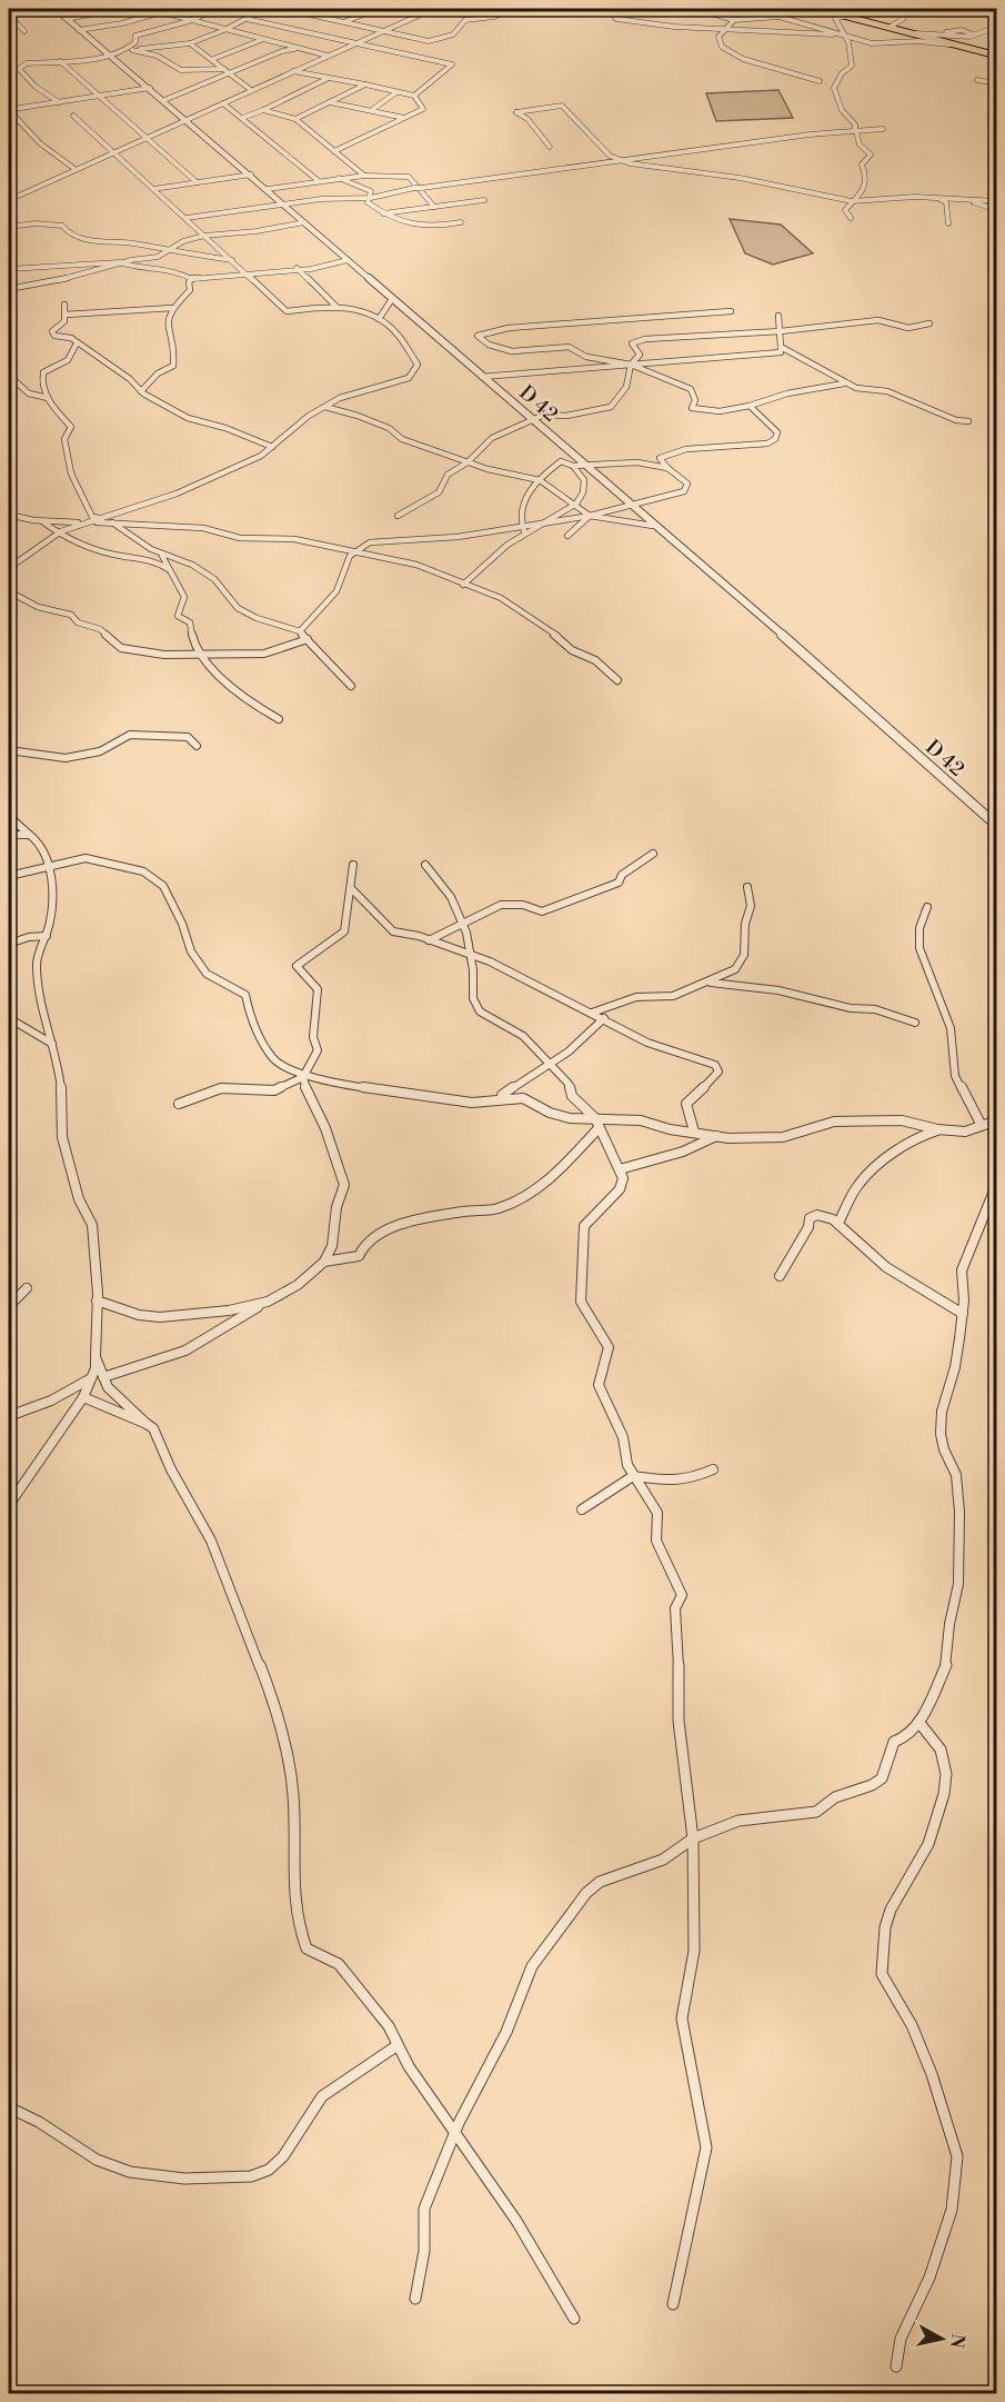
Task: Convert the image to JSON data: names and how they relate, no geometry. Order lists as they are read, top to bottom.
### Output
{
  "streets": {
    "street": ["D 42"]
  },
  "north": "right"
}
